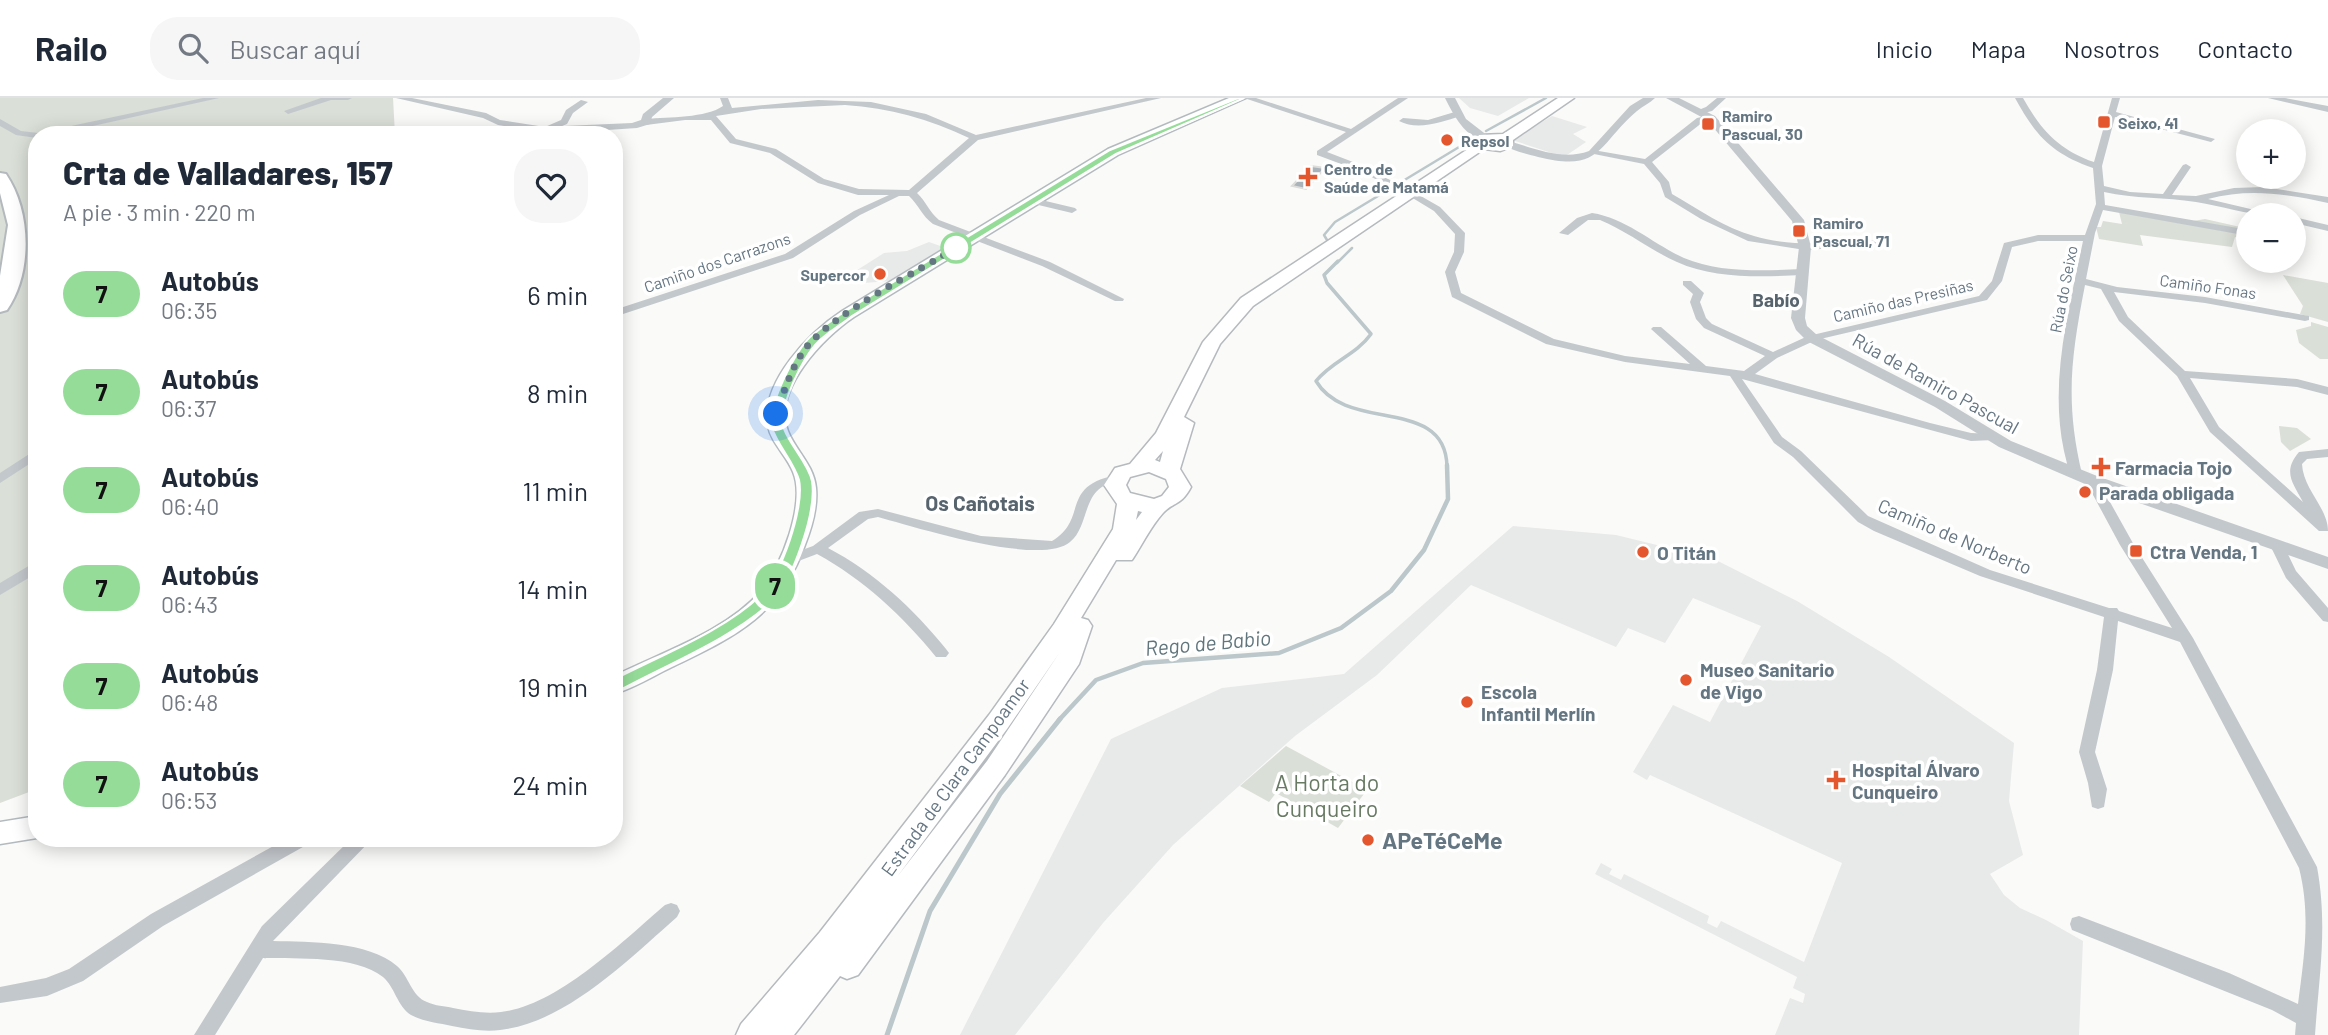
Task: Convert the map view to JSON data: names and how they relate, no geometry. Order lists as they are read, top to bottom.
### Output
{
  "streets": {
    "main road": ["Estrada de Clara Campoamor"],
    "street": [
      "Camiño dos Carrazons",
      "Camiño Fonas",
      "Rúa do Seixo",
      "Camiño das Presiñas",
      "Rúa de Ramiro Pascual",
      "Camiño de Norberto"
    ]
  },
  "crossings": [
    ["Camiño Fonas", "Rúa do Seixo"],
    ["Rúa do Seixo", "Camiño das Presiñas"],
    ["Rúa do Seixo", "Rúa de Ramiro Pascual"],
    ["Rúa do Seixo", "Camiño de Norberto"],
    ["Camiño das Presiñas", "Rúa de Ramiro Pascual"]
  ],
  "districts": ["Babío", "Os Cañotais"],
  "water": ["Rego de Babio"],
  "parks": ["A Horta do Cunqueiro"],
  "places": {
    "transit": [
      "Seixo, 41",
      "Ramiro Pascual, 30",
      "Ramiro Pascual, 71",
      "Ctra Venda, 1"
    ],
    "other": [
      "Repsol",
      "Supercor",
      "Parada obligada",
      "O Titán",
      "Museo Sanitario de Vigo",
      "Escola Infantil Merlín",
      "APeTéCeMe"
    ],
    "health": ["Centro de Saúde de Matamá", "Farmacia Tojo", "Hospital Álvaro Cunqueiro"]
  },
  "lines": ["bus line 7"],
  "page": {
    "header": "Railo",
    "search": "Buscar aquí",
    "nav": [
      "Inicio",
      "Mapa",
      "Nosotros",
      "Contacto"
    ],
    "on_map": "7",
    "map_buttons": ["+", "−"],
    "heading": ["Crta de Valladares, 157", "A pie · 3 min · 220 m"],
    "list": [
      {
        "mark": "7",
        "name": "Autobús",
        "note": "06:35",
        "value": "6 min"
      },
      {
        "mark": "7",
        "name": "Autobús",
        "note": "06:37",
        "value": "8 min"
      },
      {
        "mark": "7",
        "name": "Autobús",
        "note": "06:40",
        "value": "11 min"
      },
      {
        "mark": "7",
        "name": "Autobús",
        "note": "06:43",
        "value": "14 min"
      },
      {
        "mark": "7",
        "name": "Autobús",
        "note": "06:48",
        "value": "19 min"
      },
      {
        "mark": "7",
        "name": "Autobús",
        "note": "06:53",
        "value": "24 min"
      }
    ]
  }
}
